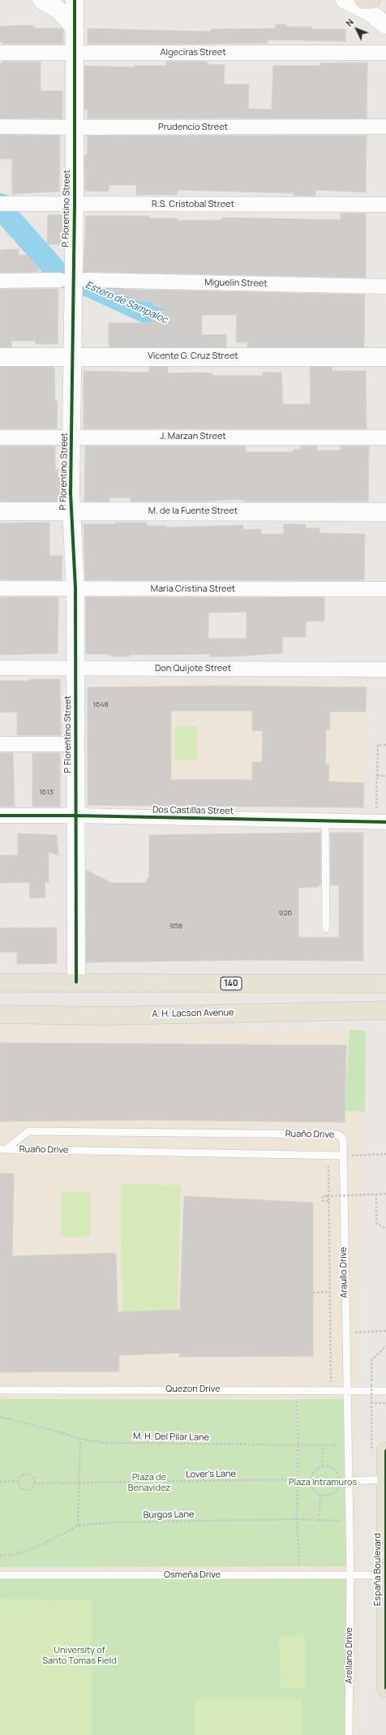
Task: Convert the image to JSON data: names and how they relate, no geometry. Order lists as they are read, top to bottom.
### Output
{
  "streets": {
    "main road": ["140", "A. H. Lacson Avenue", "España Boulevard"],
    "street": [
      "Algeciras Street",
      "Prudencio Street",
      "R.S. Cristobal Street",
      "P. Florentino Street",
      "Miguelin Street",
      "Vicente G. Cruz Street",
      "J. Marzan Street",
      "M. de la Fuente Street",
      "Maria Cristina Street",
      "Don Quijote Street",
      "Dos Castillas Street"
    ],
    "lane": [
      "Ruaño Drive",
      "Araullo Drive",
      "Quezon Drive",
      "Osmeña Drive",
      "Arellano Drive"
    ],
    "path": ["M. H. Del Pilar Lane", "Lover's Lane", "Burgos Lane"]
  },
  "crossings": [
    ["Algeciras Street", "P. Florentino Street"],
    ["Prudencio Street", "P. Florentino Street"],
    ["R.S. Cristobal Street", "P. Florentino Street"],
    ["P. Florentino Street", "Vicente G. Cruz Street"],
    ["P. Florentino Street", "J. Marzan Street"],
    ["P. Florentino Street", "M. de la Fuente Street"],
    ["P. Florentino Street", "Maria Cristina Street"],
    ["P. Florentino Street", "Don Quijote Street"],
    ["P. Florentino Street", "Dos Castillas Street"],
    ["P. Florentino Street", "140"],
    ["Ruaño Drive", "Araullo Drive"],
    ["Araullo Drive", "Quezon Drive"],
    ["España Boulevard", "Osmeña Drive"],
    ["Osmeña Drive", "Arellano Drive"]
  ],
  "water": ["Estero de Sampaloc"],
  "parks": ["Plaza de Benavidez", "Plaza Intramuros", "University of Santo Tomas Field"],
  "house_numbers": [
    "1648",
    "1613",
    "926",
    "958"
  ],
  "north": "top left"
}
